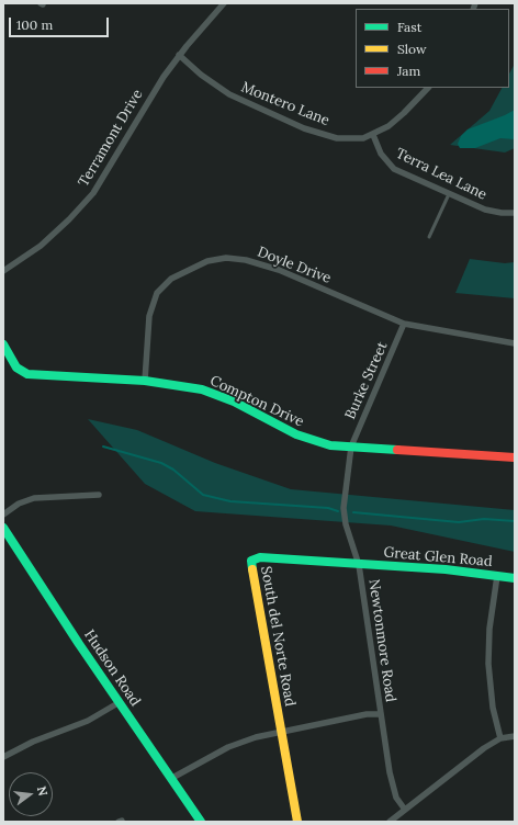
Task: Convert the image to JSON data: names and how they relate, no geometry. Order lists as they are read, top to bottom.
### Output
{
  "streets": {
    "street": [
      "Montero Lane",
      "Terramont Drive",
      "Terra Lea Lane",
      "Doyle Drive",
      "Burke Street",
      "Compton Drive",
      "Great Glen Road",
      "South del Norte Road",
      "Newtonmore Road",
      "Hudson Road"
    ]
  },
  "crossings": [
    ["Montero Lane", "Terramont Drive"],
    ["Montero Lane", "Terra Lea Lane"],
    ["Doyle Drive", "Burke Street"],
    ["Doyle Drive", "Compton Drive"],
    ["Burke Street", "Compton Drive"],
    ["Burke Street", "Newtonmore Road"],
    ["Compton Drive", "Newtonmore Road"],
    ["Great Glen Road", "South del Norte Road"],
    ["Great Glen Road", "Newtonmore Road"],
    ["South del Norte Road", "Newtonmore Road"]
  ],
  "legend": ["Fast", "Slow", "Jam"],
  "scale_bar": "100 m",
  "north": "right"
}
